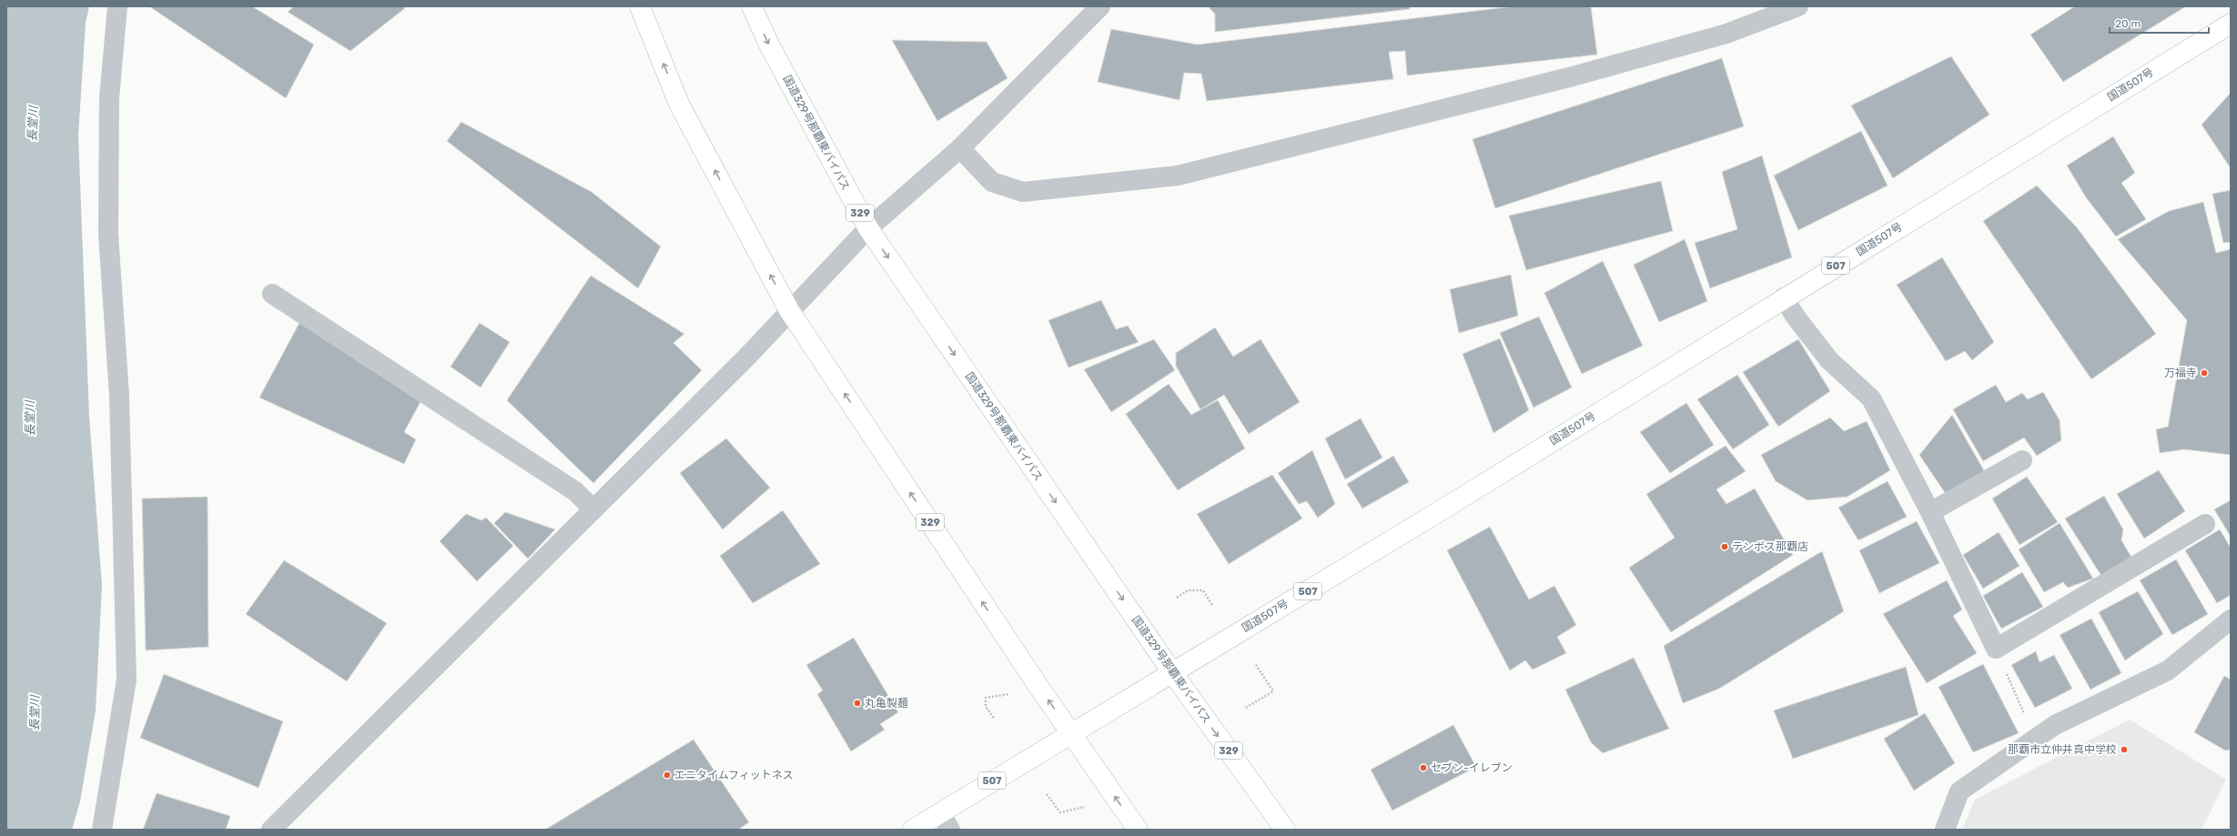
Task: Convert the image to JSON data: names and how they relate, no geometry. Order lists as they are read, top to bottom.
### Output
{
  "streets": {
    "highway": [
      "国道507号",
      "国道329号那覇東バイパス",
      "329",
      "507"
    ]
  },
  "crossings": [
    ["国道507号", "国道329号那覇東バイパス"],
    ["国道507号", "329"]
  ],
  "water": ["長堂川"],
  "places": [
    "万福寺",
    "テンポス那覇店",
    "丸亀製麺",
    "那覇市立仲井真中学校",
    "セブン-イレブン",
    "エニタイムフィットネス"
  ],
  "scale_bar": "20 m"
}
